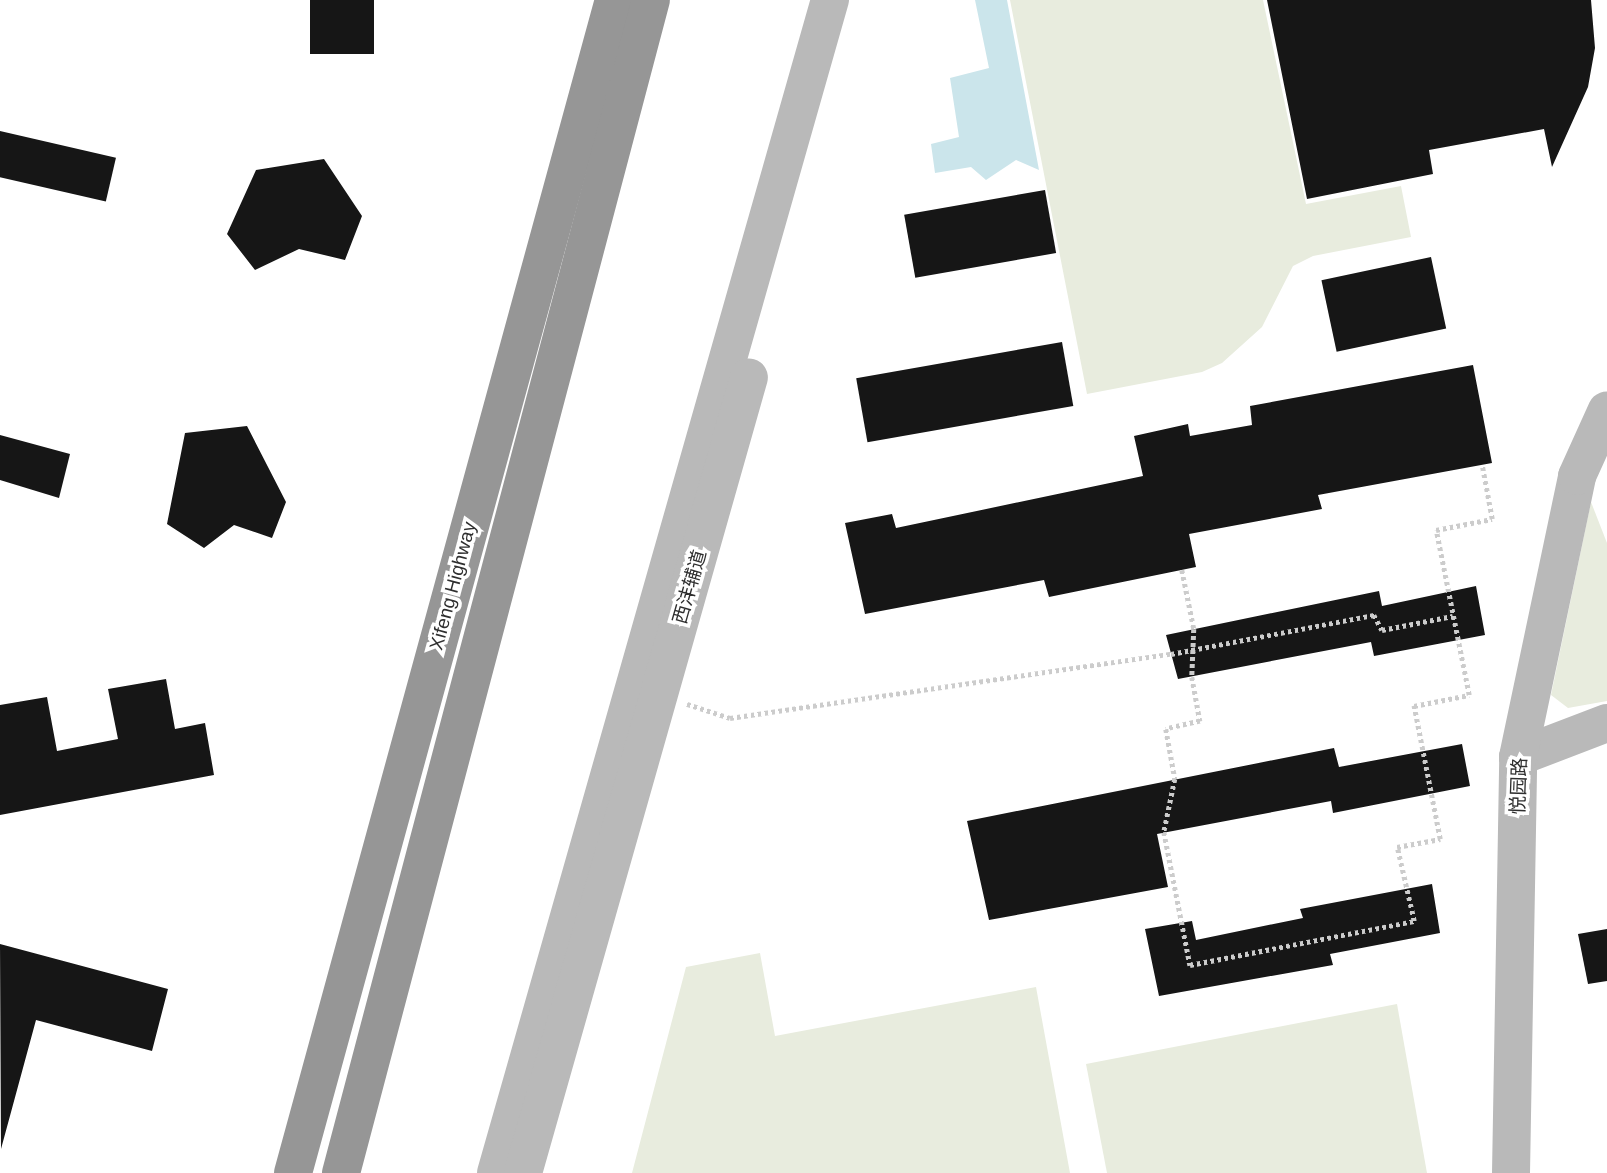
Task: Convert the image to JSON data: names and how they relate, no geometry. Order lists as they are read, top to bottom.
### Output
{
  "streets": {
    "highway": ["Xifeng Highway"],
    "street": ["西沣辅道", "悦园路"]
  }
}
